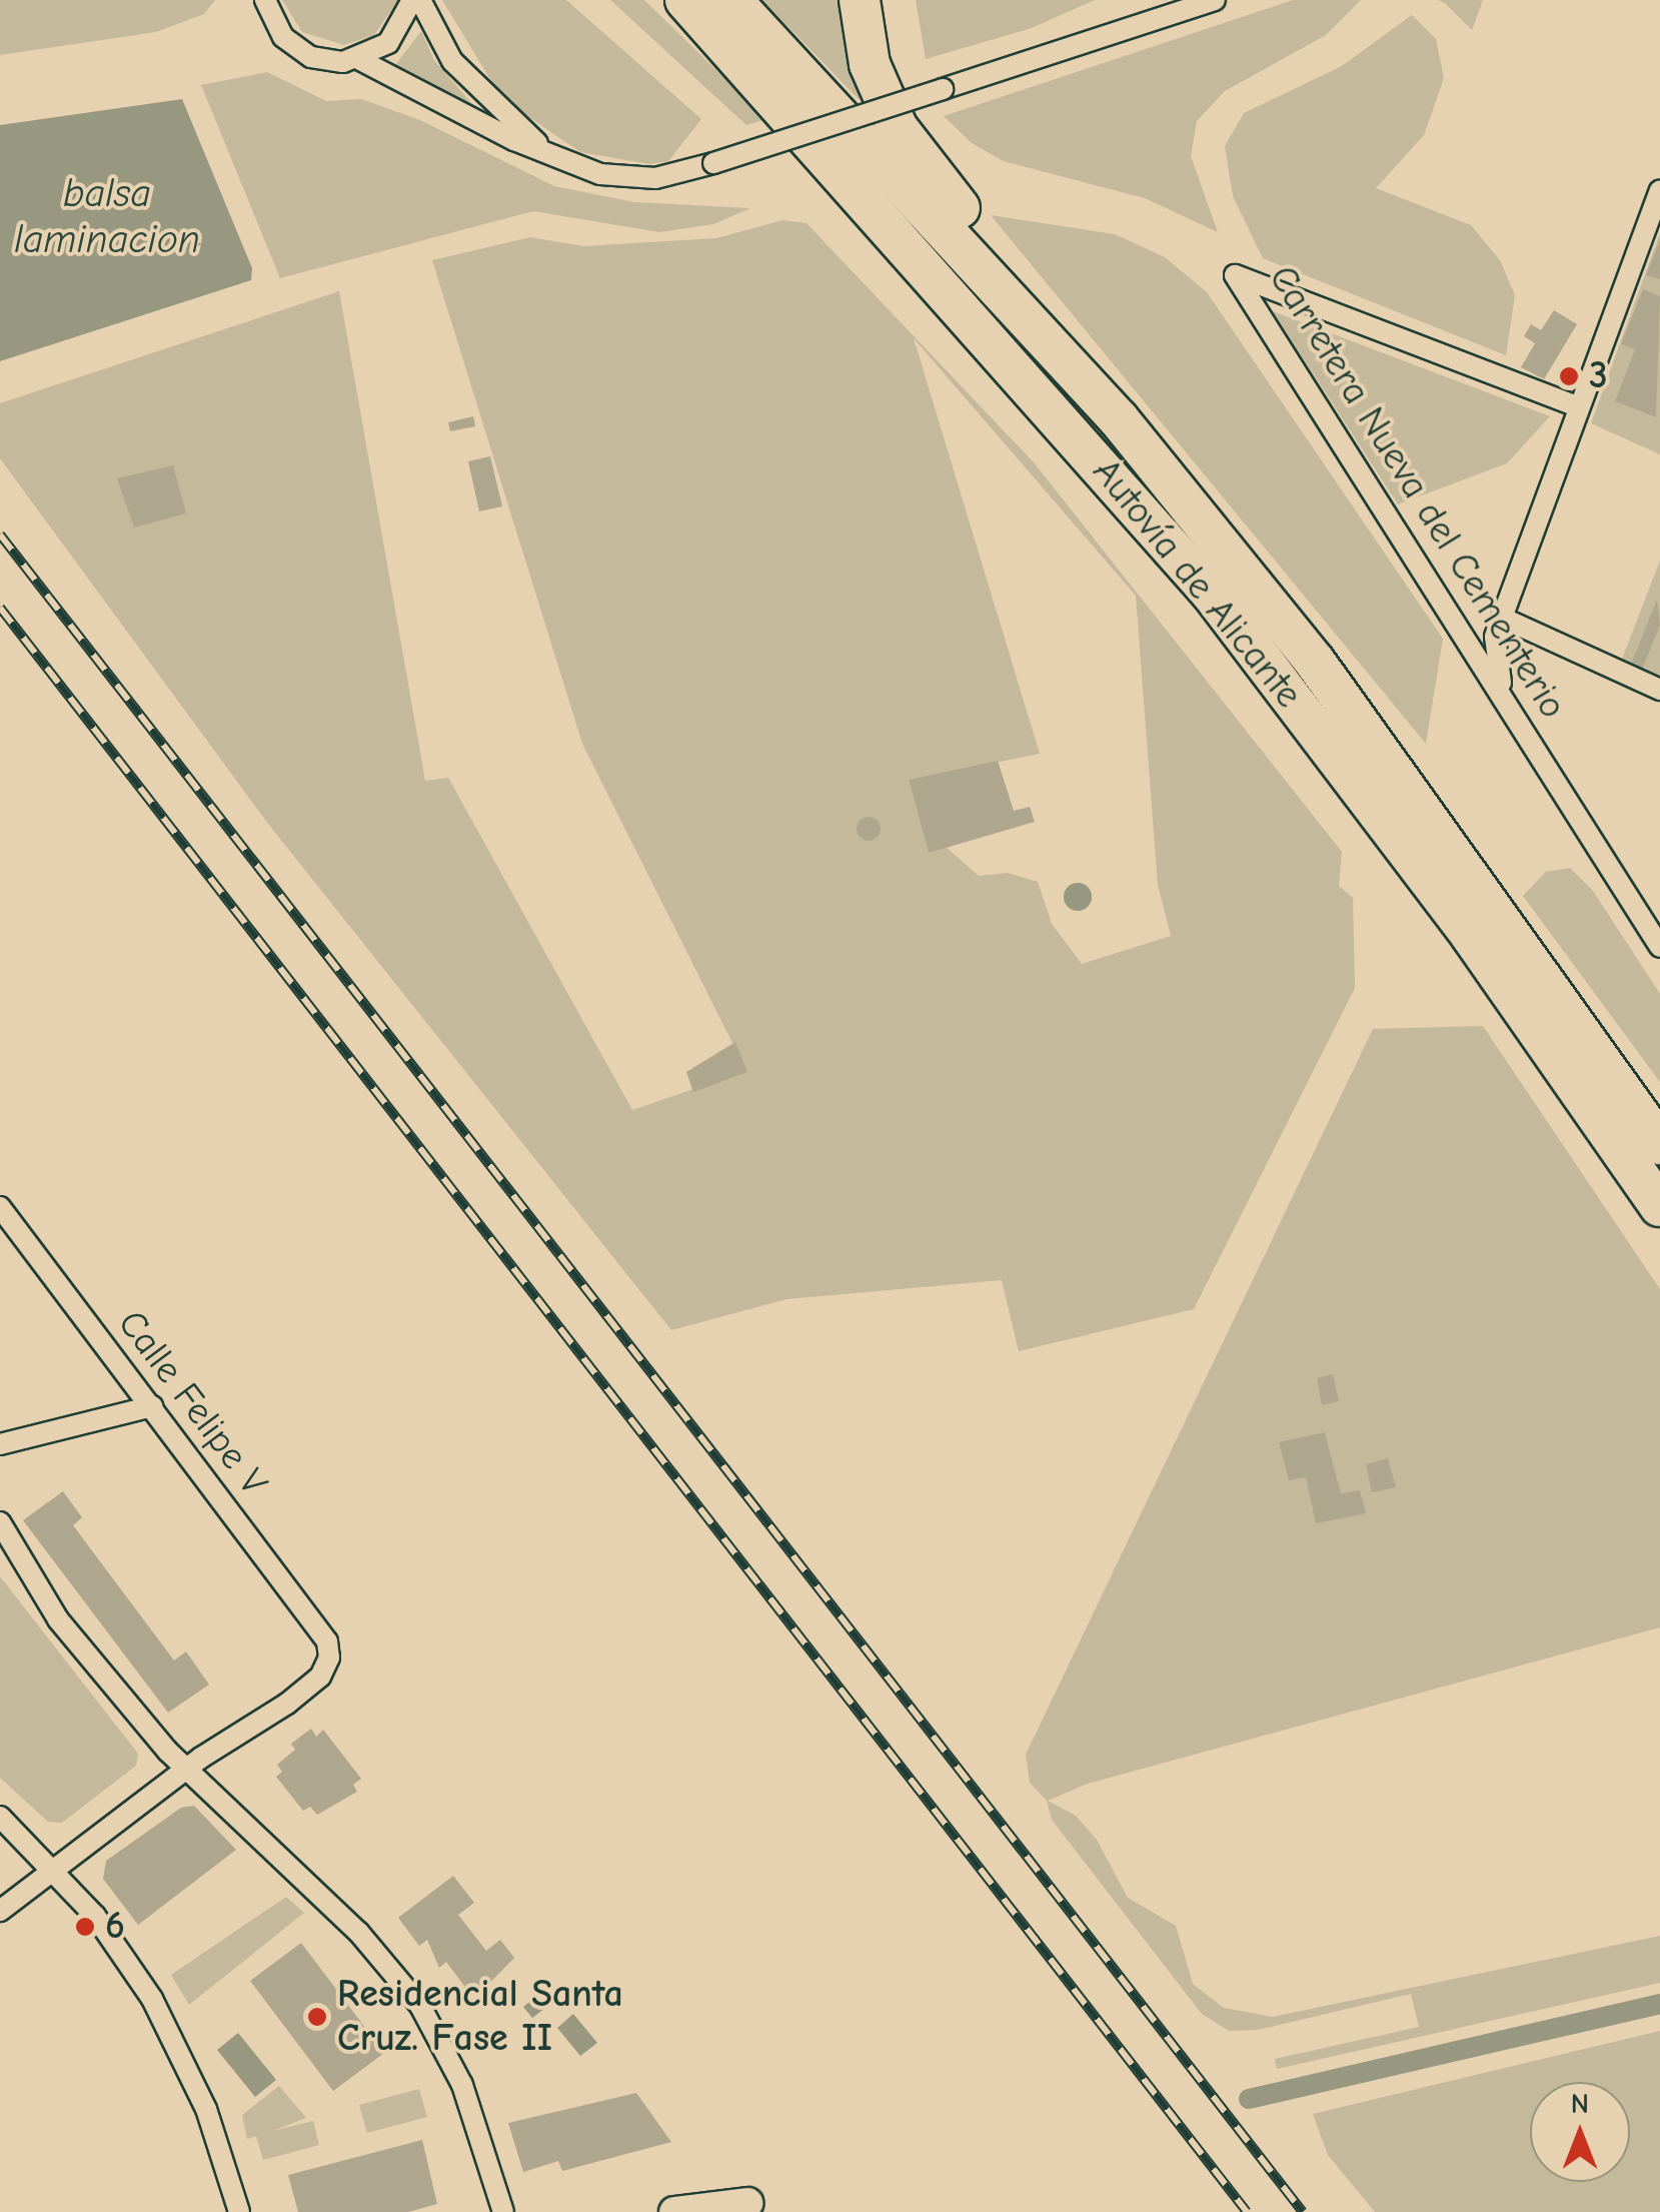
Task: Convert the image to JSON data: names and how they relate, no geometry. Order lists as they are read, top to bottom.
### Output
{
  "streets": {
    "highway": ["Autovía de Alicante"],
    "street": ["Carretera Nueva del Cementerio", "Calle Felipe V"]
  },
  "water": ["balsa laminacion"],
  "places": ["3", "6", "Residencial Santa Cruz. Fase II"],
  "north": "top"
}
